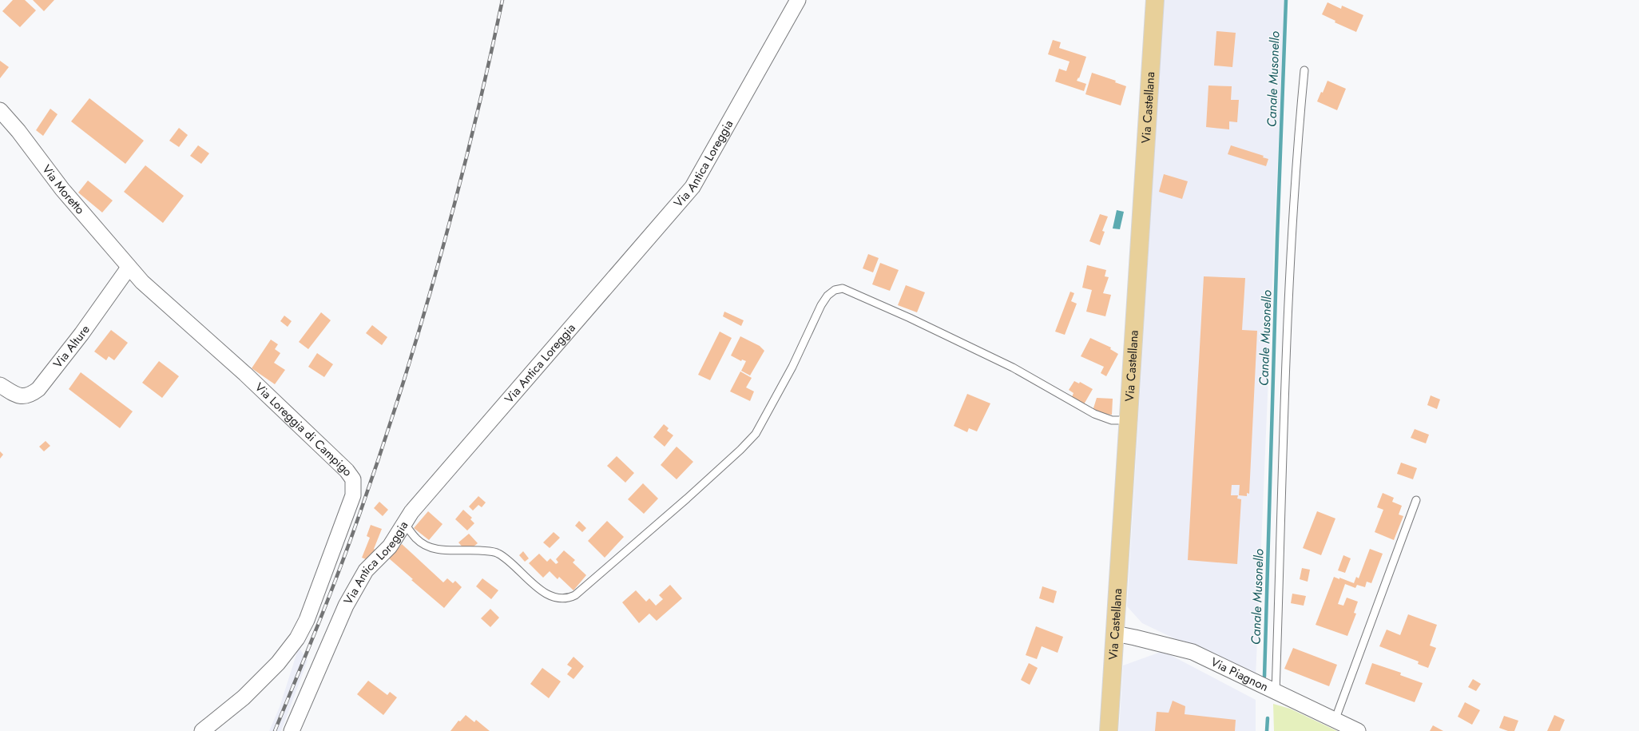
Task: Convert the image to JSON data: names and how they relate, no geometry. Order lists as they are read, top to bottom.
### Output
{
  "streets": {
    "main road": ["Via Castellana"],
    "street": [
      "Via Antica Loreggia",
      "Via Moretto",
      "Via Alture",
      "Via Loreggia di Campigo",
      "Via Piagnon"
    ]
  },
  "crossings": [
    ["Via Castellana", "Via Piagnon"],
    ["Via Moretto", "Via Alture"],
    ["Via Moretto", "Via Loreggia di Campigo"],
    ["Via Alture", "Via Loreggia di Campigo"]
  ],
  "water": ["Canale Musonello"]
}
